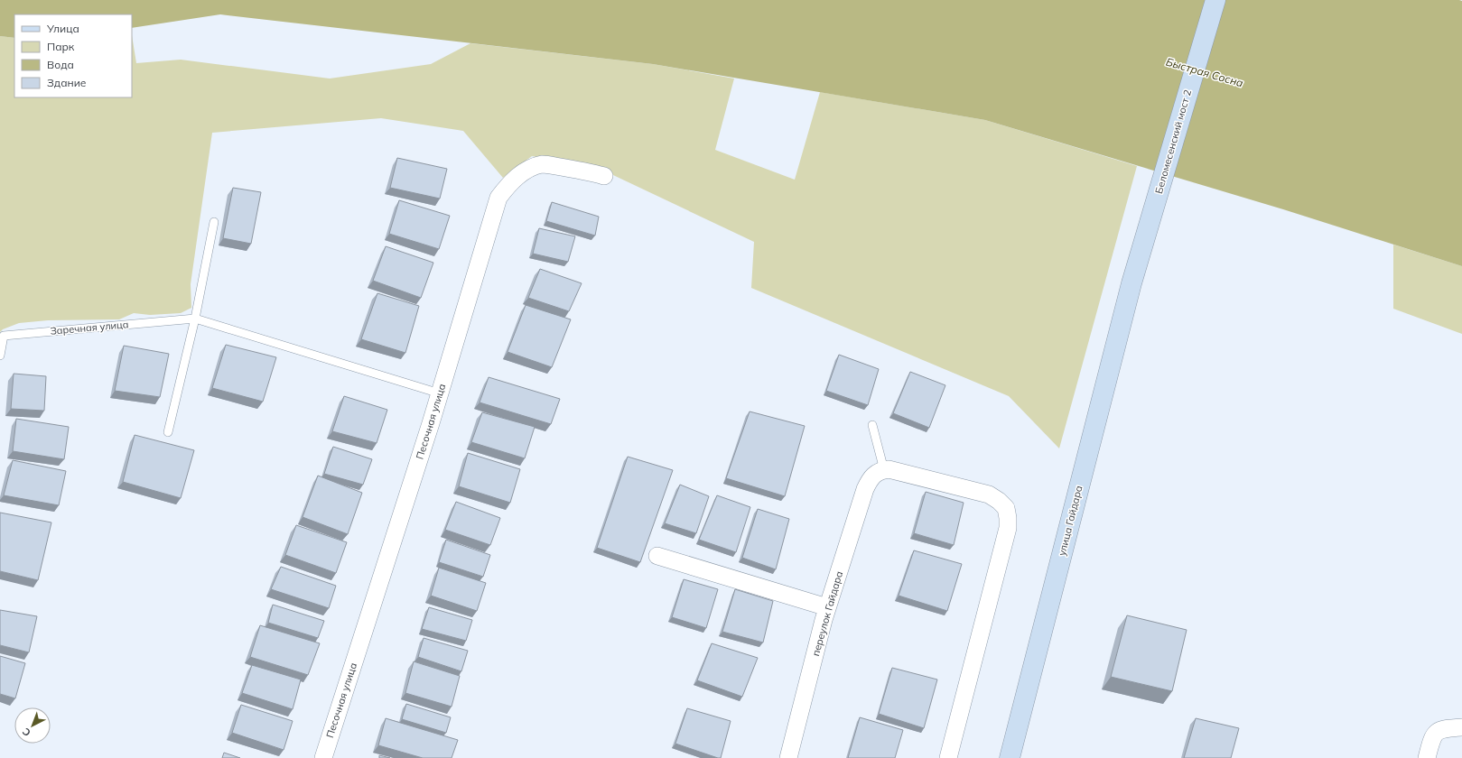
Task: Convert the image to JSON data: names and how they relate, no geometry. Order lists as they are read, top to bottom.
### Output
{
  "streets": {
    "main road": ["Беломесенский мост 2", "улица Гайдара"],
    "street": ["Песочная улица", "переулок Гайдара"],
    "lane": ["Заречная улица"]
  },
  "crossings": [
    ["Беломесенский мост 2", "улица Гайдара"]
  ],
  "water": ["Быстрая Сосна"],
  "legend": [
    "Улица",
    "Парк",
    "Вода",
    "Здание"
  ],
  "north": "bottom left"
}
